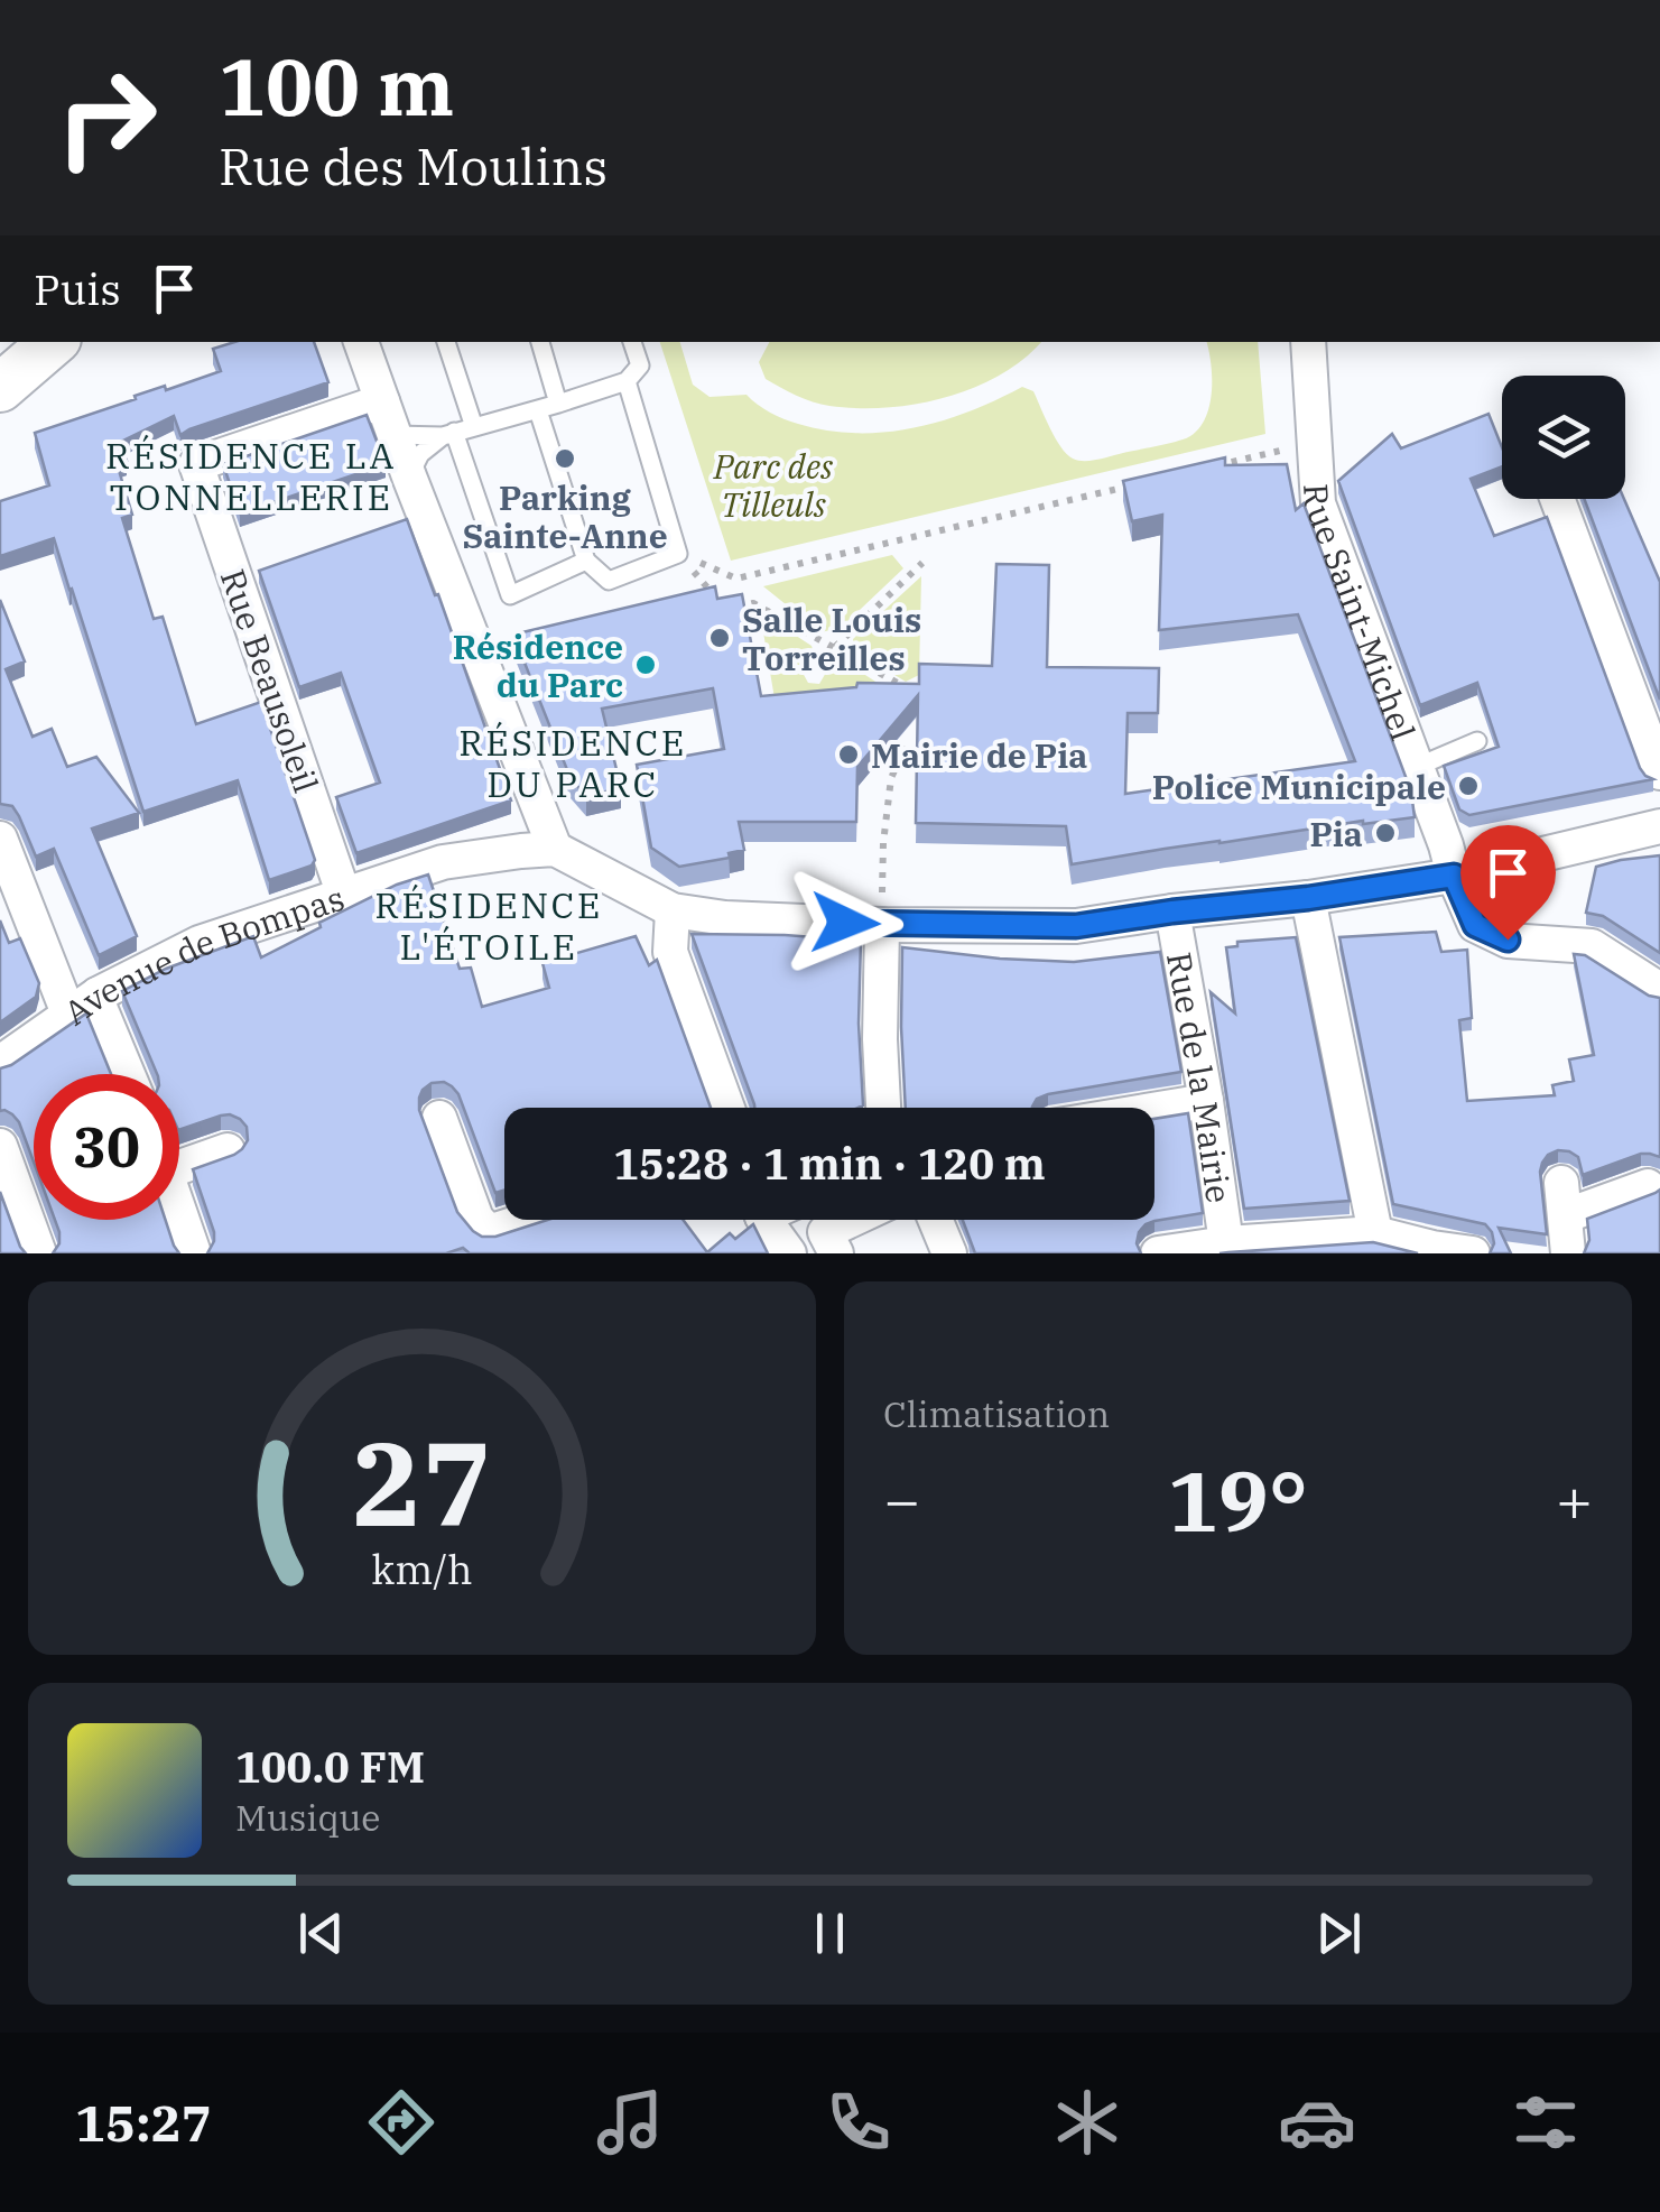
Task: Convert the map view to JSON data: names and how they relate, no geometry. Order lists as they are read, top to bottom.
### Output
{
  "streets": {
    "street": [
      "Rue Saint-Michel",
      "Rue Beausoleil",
      "Avenue de Bompas",
      "Rue de la Mairie"
    ]
  },
  "crossings": [
    ["Rue Beausoleil", "Avenue de Bompas"]
  ],
  "districts": ["RÉSIDENCE LA TONNELLERIE", "RÉSIDENCE DU PARC", "RÉSIDENCE L'ÉTOILE"],
  "parks": ["Parc des Tilleuls"],
  "places": [
    "Parking Sainte-Anne",
    "Salle Louis Torreilles",
    "Résidence du Parc",
    "Mairie de Pia",
    "Police Municipale",
    "Pia"
  ],
  "page": {
    "turn": ["100 m", "Rue des Moulins"],
    "then": "Puis",
    "limit": "30",
    "trip": "15:28 · 1 min · 120 m",
    "tile": "Climatisation",
    "heat": ["−", "19°", "+"],
    "song": ["100.0 FM", "Musique"],
    "tabs": "15:27",
    "gauge": ["27", "km/h"]
  }
}
